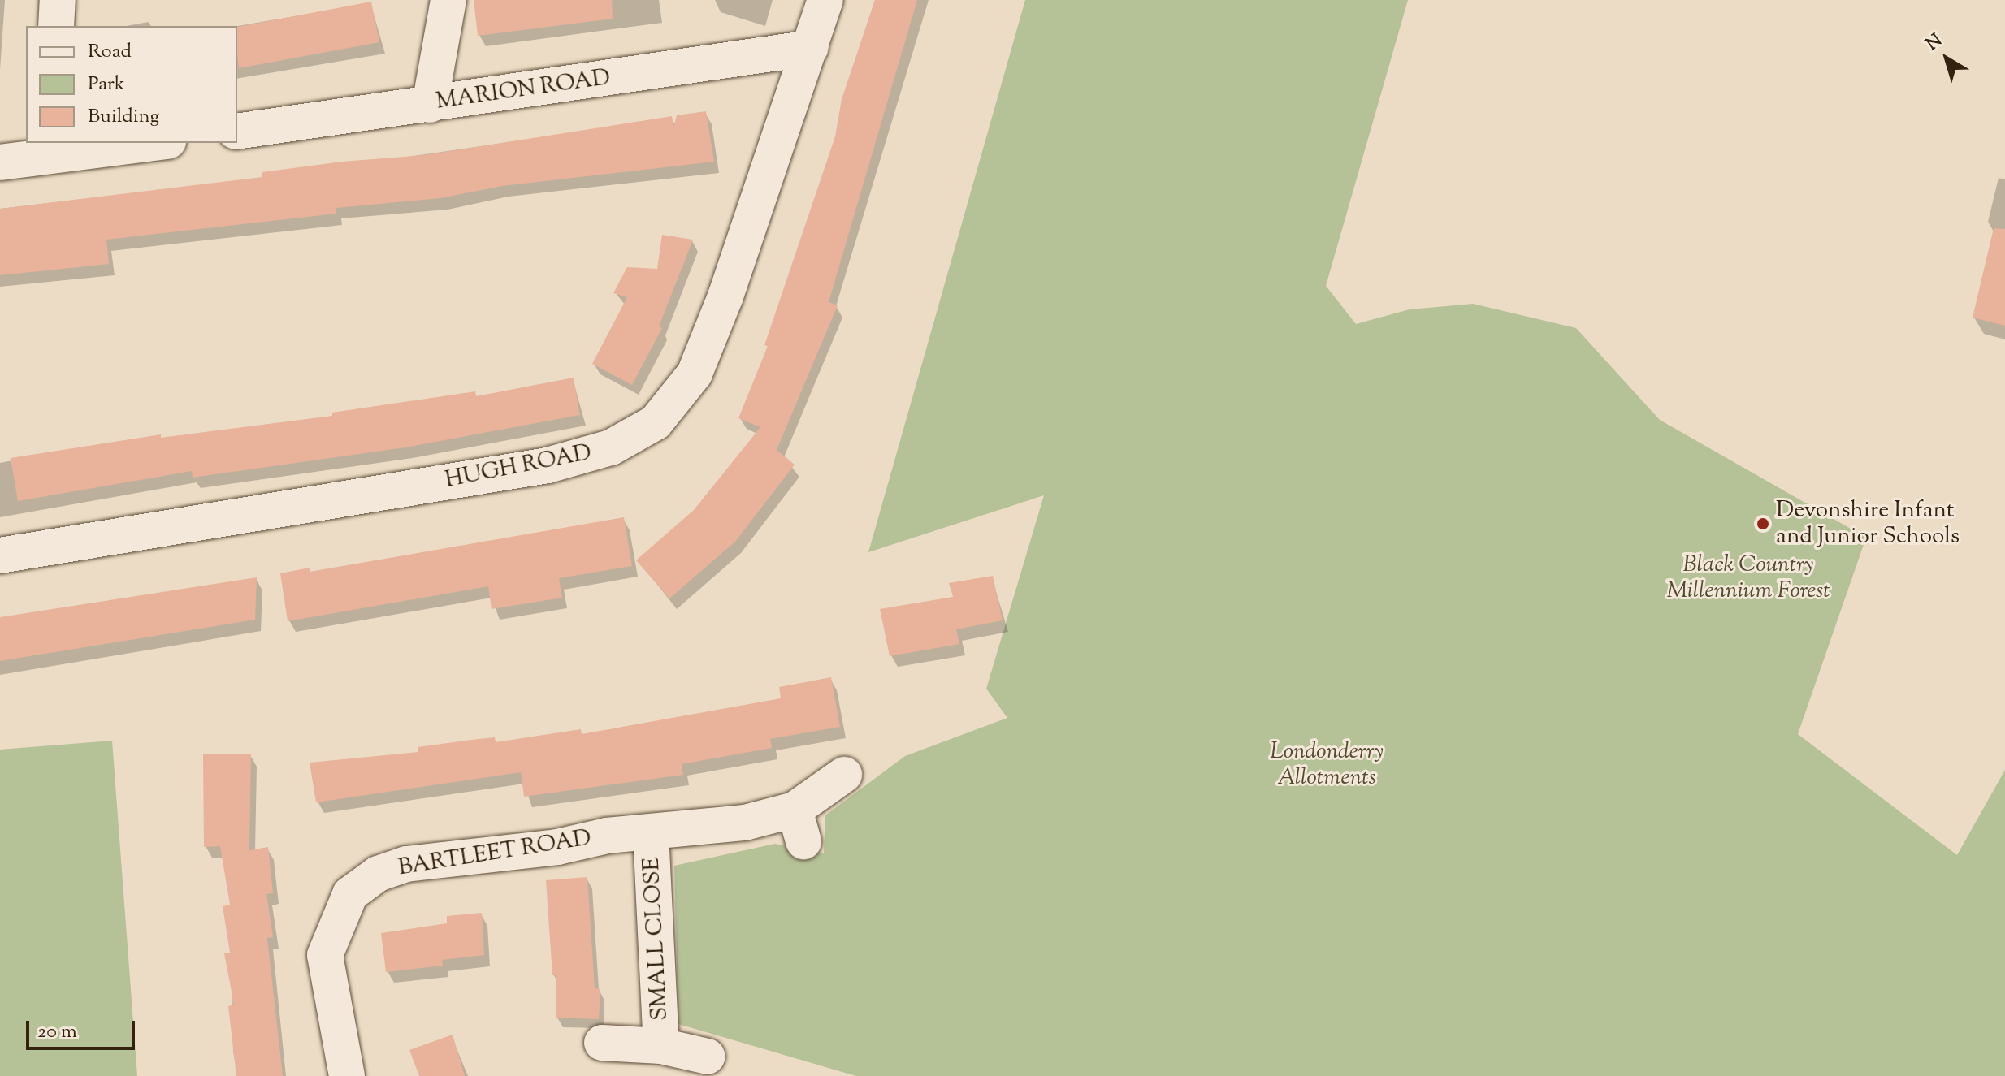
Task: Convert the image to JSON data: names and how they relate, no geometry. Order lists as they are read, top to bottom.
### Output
{
  "streets": {
    "street": [
      "MARION ROAD",
      "HUGH ROAD",
      "BARTLEET ROAD",
      "SMALL CLOSE"
    ]
  },
  "crossings": [
    ["MARION ROAD", "HUGH ROAD"],
    ["BARTLEET ROAD", "SMALL CLOSE"]
  ],
  "parks": ["Black Country Millennium Forest", "Londonderry Allotments"],
  "places": ["Devonshire Infant and Junior Schools"],
  "legend": ["Road", "Park", "Building"],
  "scale_bar": "20 m",
  "north": "top left"
}
